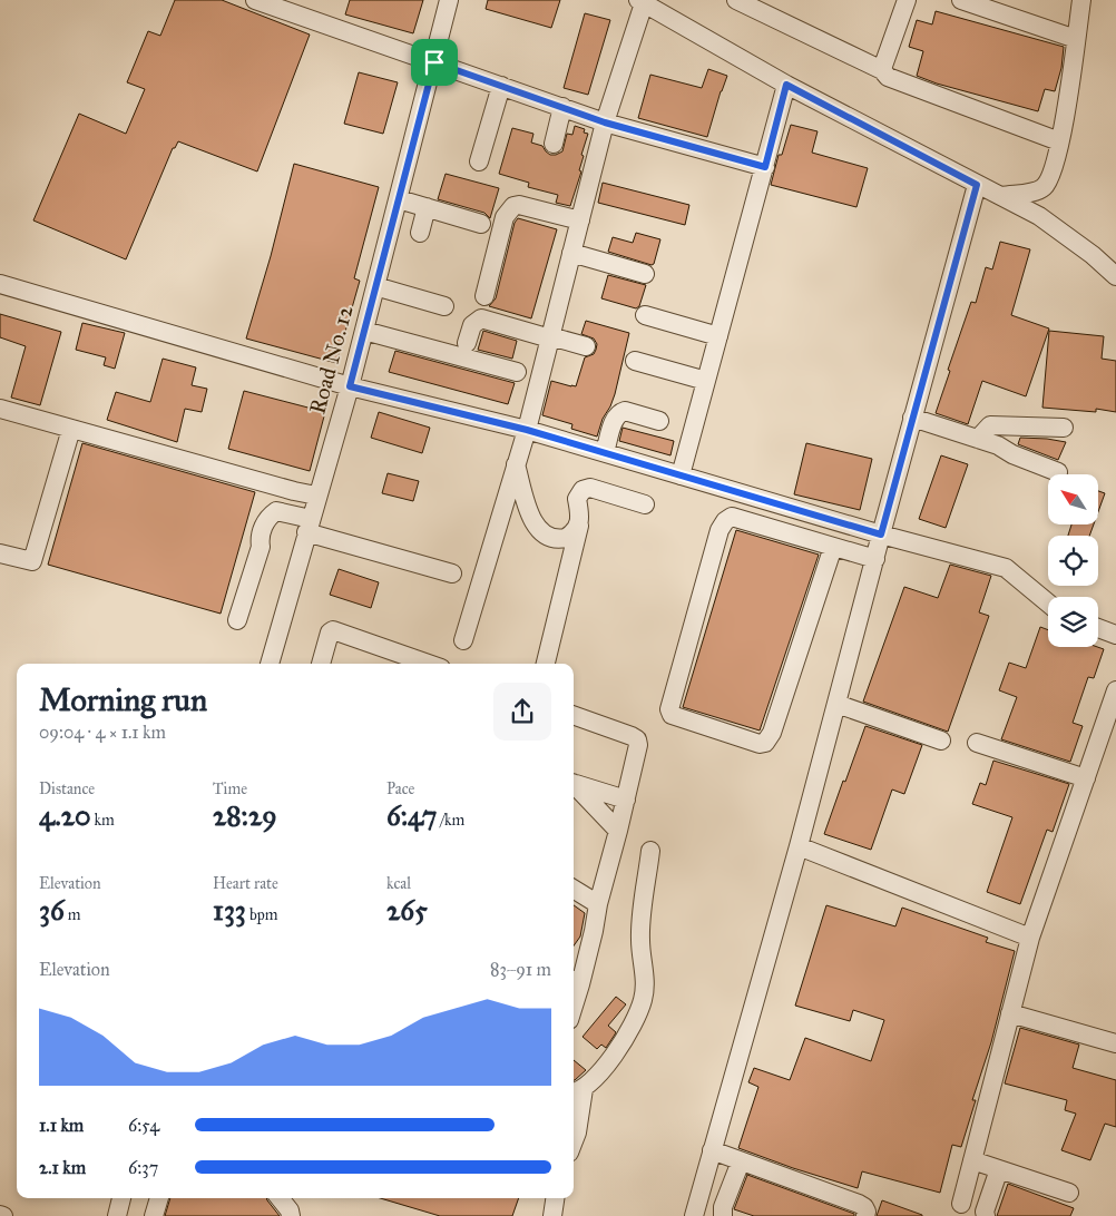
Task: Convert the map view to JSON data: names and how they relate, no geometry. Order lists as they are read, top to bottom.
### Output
{
  "streets": {
    "street": ["Road No. 12"]
  },
  "north": "top left",
  "page": {
    "heading": ["Morning run", "09:04 · 4 × 1.1 km"],
    "stats": [
      ["Distance", "4.20 km"],
      ["Time", "28:29"],
      ["Pace", "6:47 /km"],
      ["Elevation", "36 m"],
      ["Heart rate", "133 bpm"],
      ["kcal", "265"]
    ],
    "chart": ["Elevation", "83–91 m"],
    "list": [
      {
        "name": "1.1 km",
        "note": "6:54"
      },
      {
        "name": "2.1 km",
        "note": "6:37"
      }
    ]
  }
}
